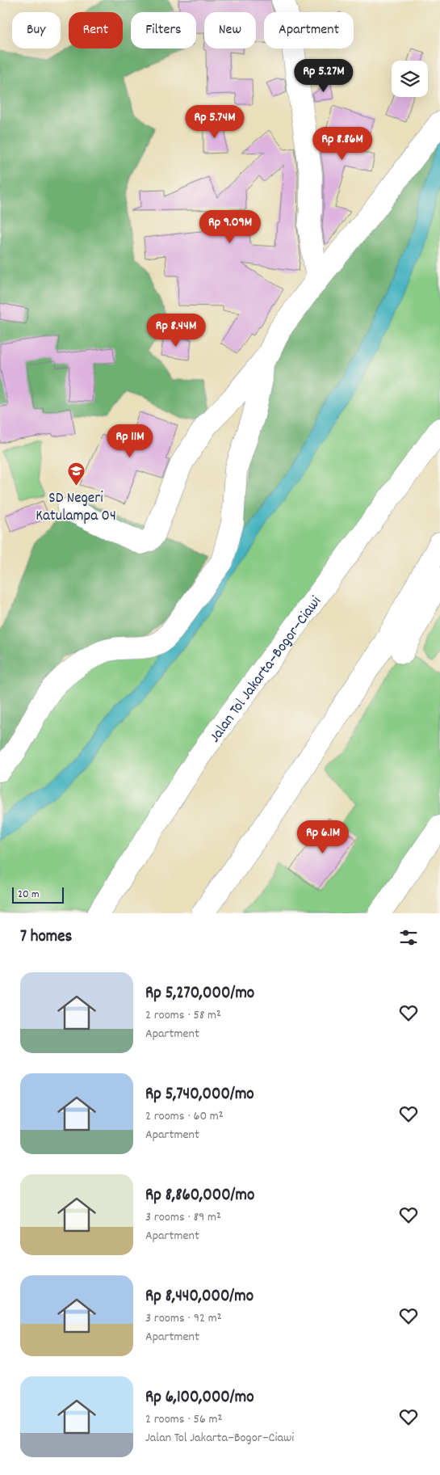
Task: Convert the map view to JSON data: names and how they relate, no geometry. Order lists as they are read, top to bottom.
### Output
{
  "streets": {
    "main road": ["Jalan Tol Jakarta–Bogor–Ciawi"]
  },
  "places": {
    "school or university": ["SD Negeri Katulampa 04"]
  },
  "scale_bar": "20 m",
  "page": {
    "chip": [
      "Buy",
      "Rent",
      "Filters",
      "New",
      "Apartment"
    ],
    "price": [
      "Rp 5.27M",
      "Rp 5.74M",
      "Rp 8.86M",
      "Rp 9.09M",
      "Rp 8.44M",
      "Rp 11M",
      "Rp 6.1M"
    ],
    "scale": "20 m",
    "heading": "7 homes",
    "list": [
      {
        "name": "Rp 5,270,000/mo",
        "note": "2 rooms · 58 m² · Apartment"
      },
      {
        "name": "Rp 5,740,000/mo",
        "note": "2 rooms · 60 m² · Apartment"
      },
      {
        "name": "Rp 8,860,000/mo",
        "note": "3 rooms · 89 m² · Apartment"
      },
      {
        "name": "Rp 8,440,000/mo",
        "note": "3 rooms · 92 m² · Apartment"
      },
      {
        "name": "Rp 6,100,000/mo",
        "note": "2 rooms · 56 m² · Jalan Tol Jakarta–Bogor–Ciawi"
      }
    ]
  }
}
